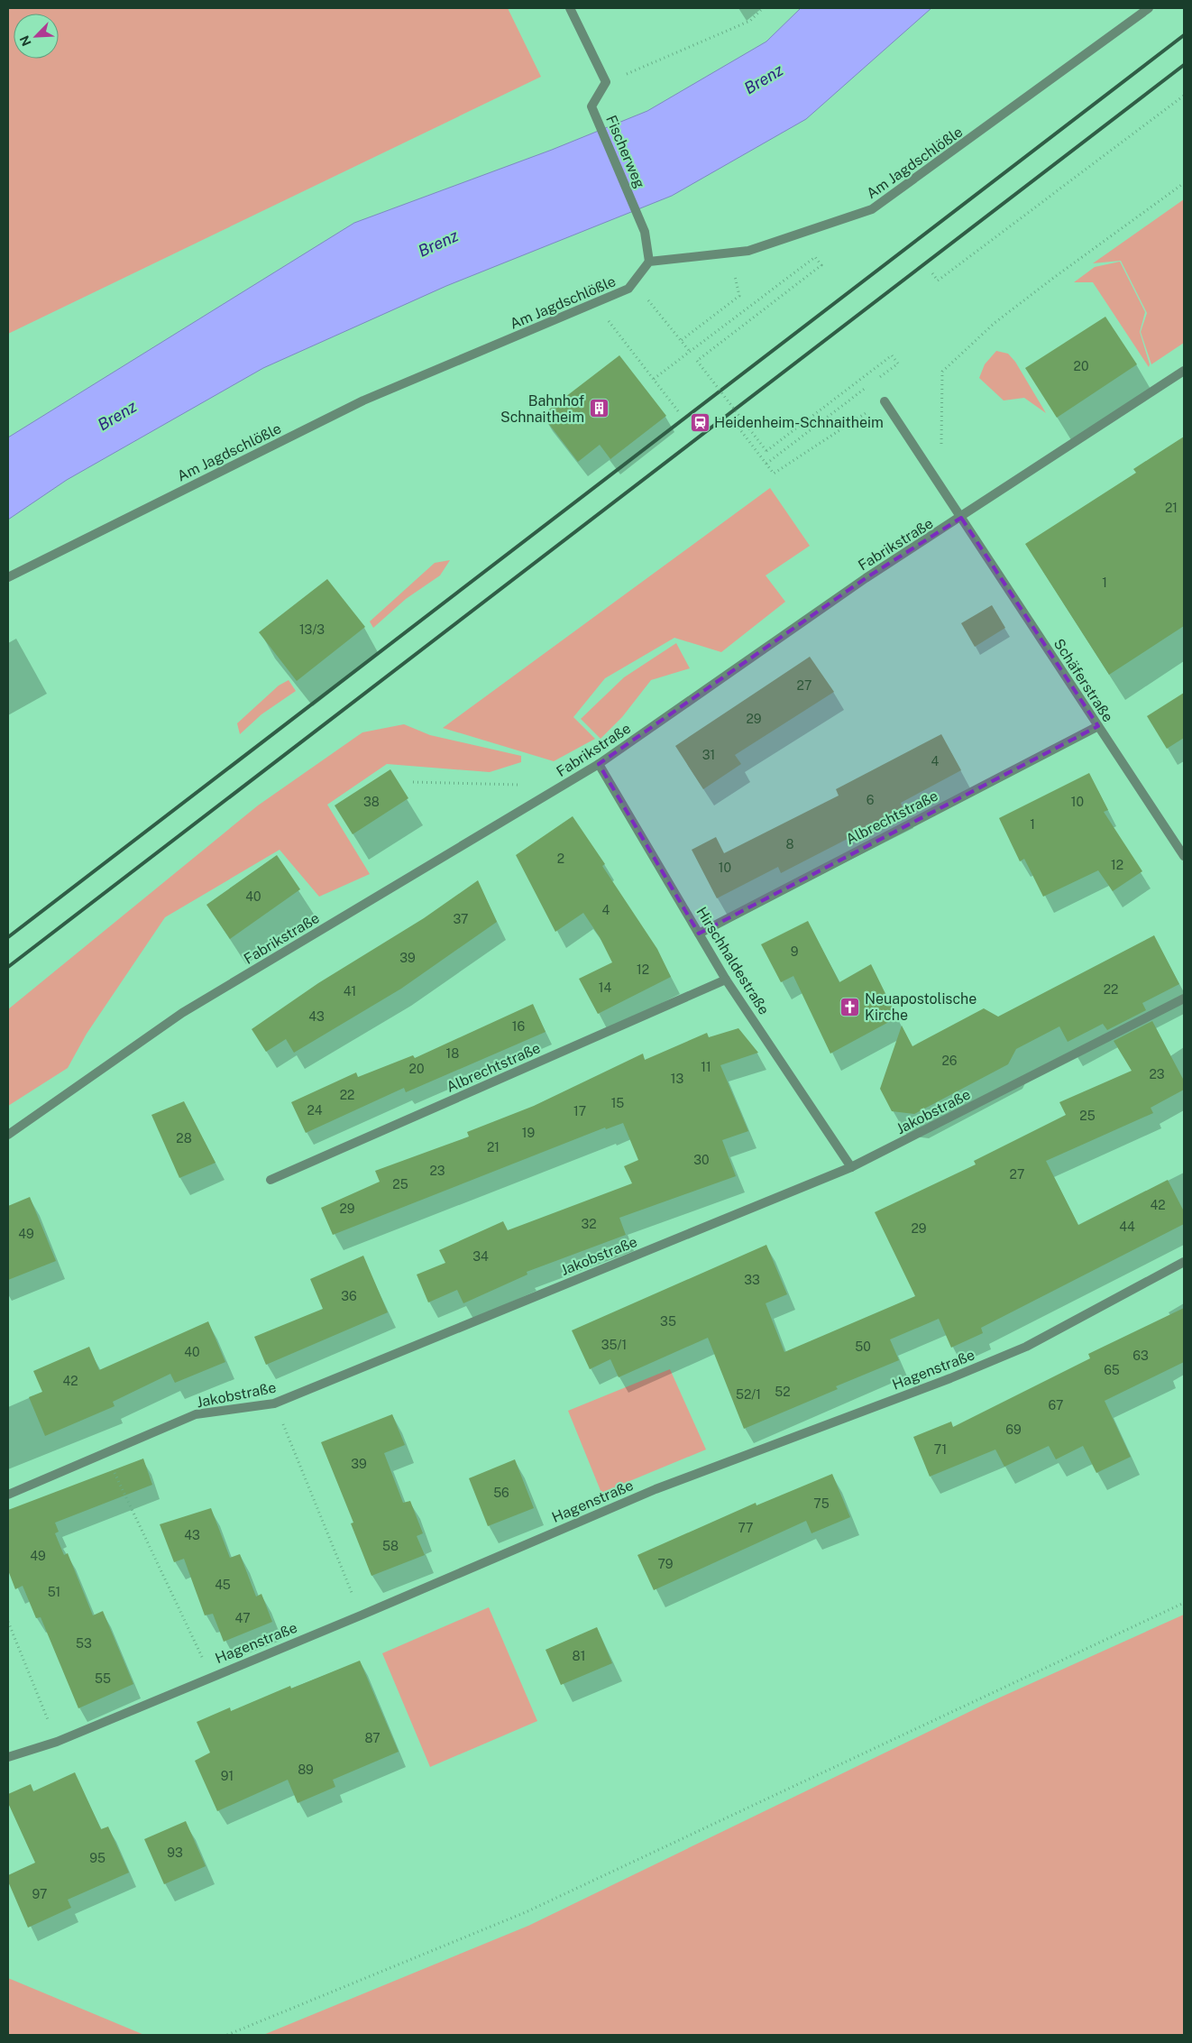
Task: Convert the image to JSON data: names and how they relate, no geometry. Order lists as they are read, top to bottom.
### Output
{
  "streets": {
    "street": [
      "Fischerweg",
      "Am Jagdschlößle",
      "Fabrikstraße",
      "Schäferstraße",
      "Albrechtstraße",
      "Hirschhaldestraße",
      "Jakobstraße",
      "Hagenstraße"
    ]
  },
  "crossings": [
    ["Fischerweg", "Am Jagdschlößle"],
    ["Fabrikstraße", "Schäferstraße"],
    ["Fabrikstraße", "Hirschhaldestraße"],
    ["Schäferstraße", "Albrechtstraße"],
    ["Albrechtstraße", "Hirschhaldestraße"],
    ["Hirschhaldestraße", "Jakobstraße"]
  ],
  "water": ["Brenz"],
  "places": {
    "building": ["Bahnhof Schnaitheim"],
    "station": ["Heidenheim-Schnaitheim"],
    "church": ["Neuapostolische Kirche"]
  },
  "house_numbers": [
    "20",
    "21",
    "1",
    "13/3",
    "27",
    "29",
    "31",
    "4",
    "6",
    "38",
    "10",
    "1",
    "8",
    "2",
    "12",
    "10",
    "40",
    "4",
    "37",
    "9",
    "39",
    "12",
    "14",
    "22",
    "41",
    "43",
    "16",
    "18",
    "26",
    "11",
    "20",
    "23",
    "13",
    "22",
    "15",
    "24",
    "17",
    "25",
    "19",
    "28",
    "21",
    "30",
    "23",
    "27",
    "25",
    "42",
    "29",
    "32",
    "44",
    "29",
    "49",
    "34",
    "33",
    "36",
    "35",
    "35/1",
    "50",
    "40",
    "63",
    "65",
    "42",
    "52",
    "52/1",
    "67",
    "69",
    "71",
    "39",
    "56",
    "75",
    "77",
    "43",
    "58",
    "49",
    "79",
    "45",
    "51",
    "47",
    "53",
    "81",
    "55",
    "87",
    "89",
    "91",
    "93",
    "95",
    "97"
  ],
  "north": "bottom left"
}
